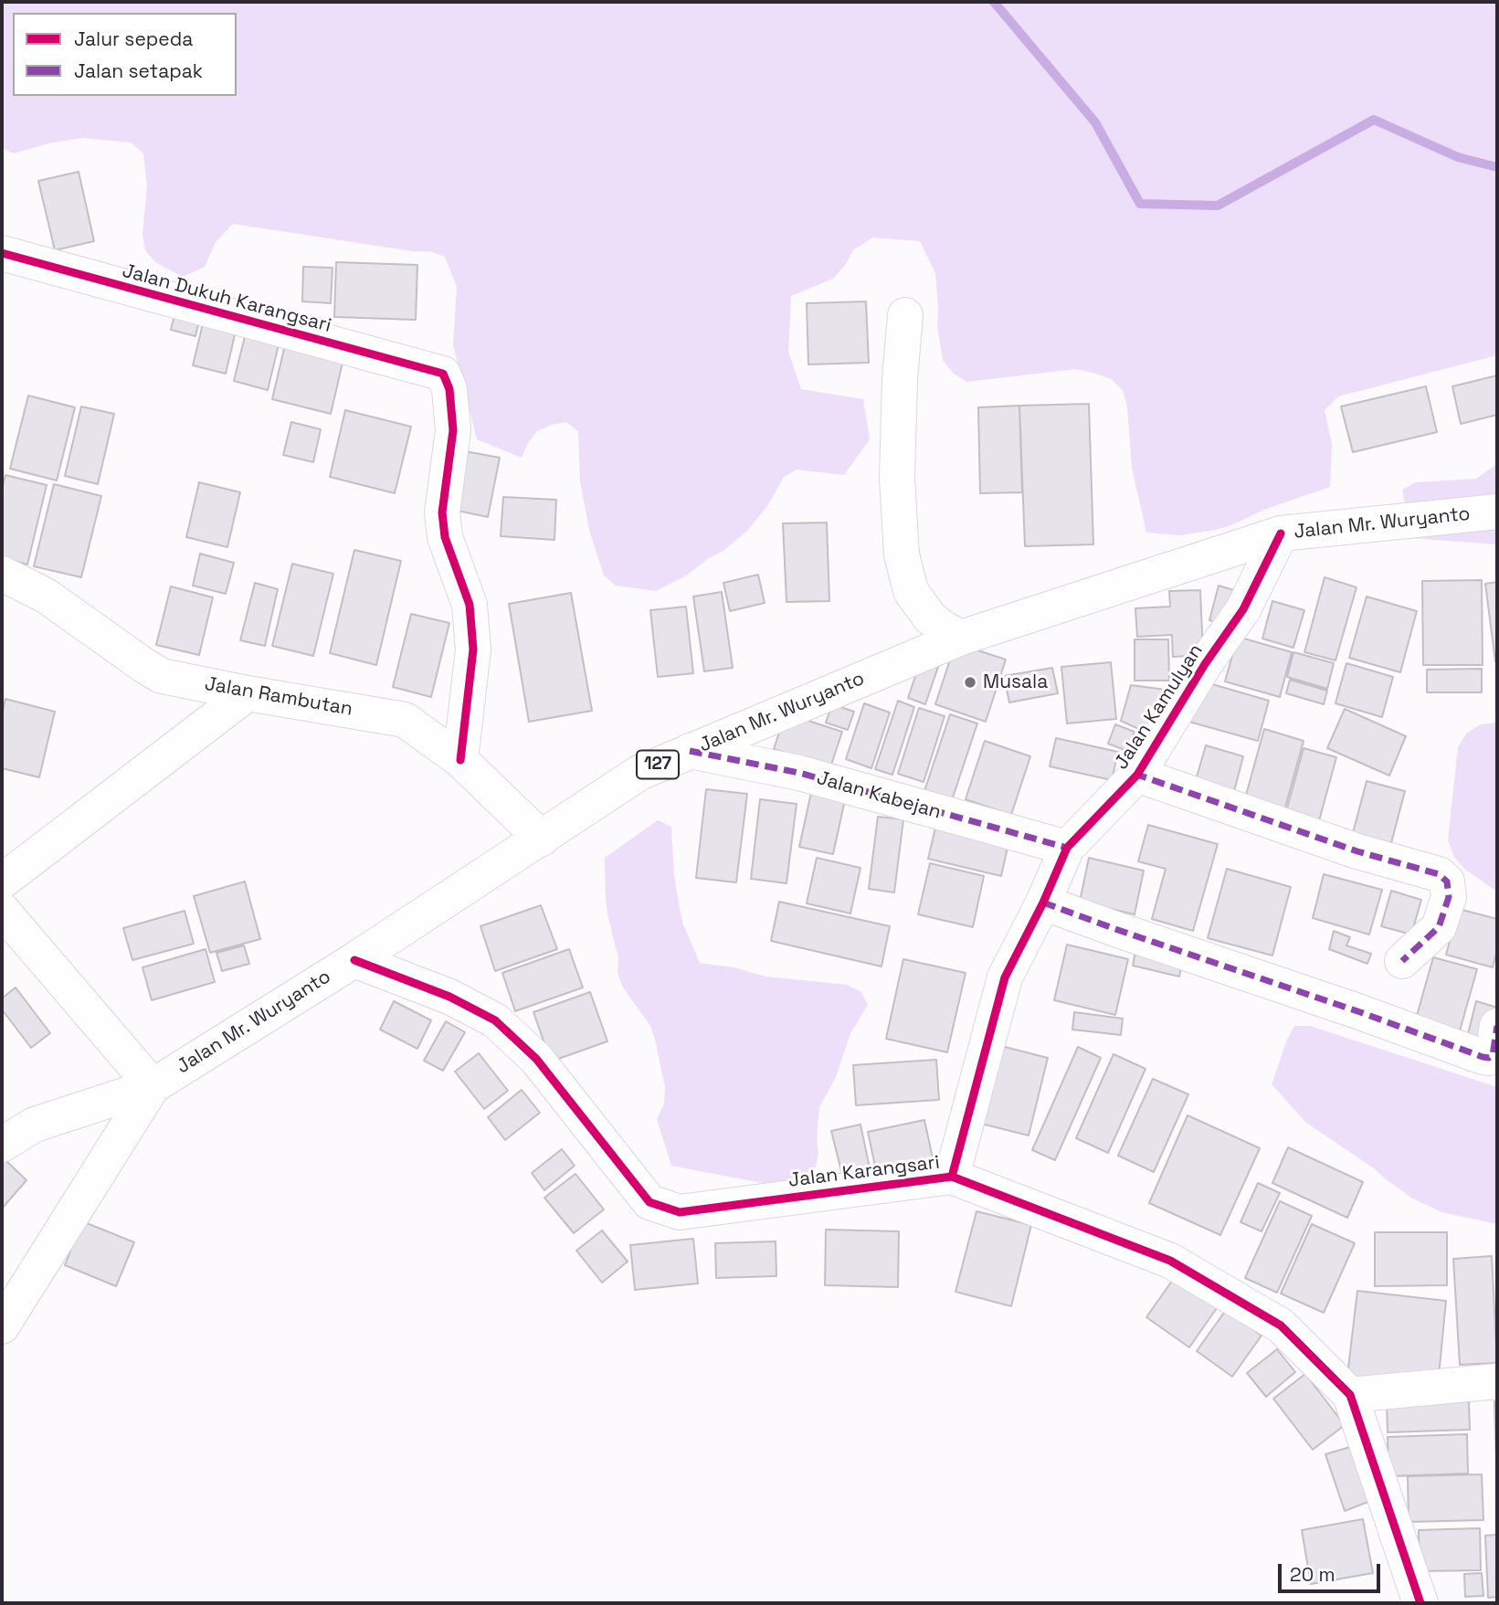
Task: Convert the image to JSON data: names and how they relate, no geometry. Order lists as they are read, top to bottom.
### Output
{
  "streets": {
    "street": [
      "Jalan Dukuh Karangsari",
      "Jalan Mr. Wuryanto",
      "Jalan Rambutan",
      "Jalan Kamulyan",
      "127",
      "Jalan Kabejan",
      "Jalan Karangsari"
    ]
  },
  "crossings": [
    ["Jalan Dukuh Karangsari", "Jalan Rambutan"],
    ["Jalan Mr. Wuryanto", "Jalan Rambutan"],
    ["Jalan Mr. Wuryanto", "Jalan Kamulyan"],
    ["Jalan Mr. Wuryanto", "Jalan Kabejan"],
    ["Jalan Mr. Wuryanto", "Jalan Karangsari"],
    ["Jalan Kamulyan", "Jalan Kabejan"],
    ["Jalan Kamulyan", "Jalan Karangsari"]
  ],
  "places": ["Musala"],
  "legend": ["Jalur sepeda", "Jalan setapak"],
  "scale_bar": "20 m"
}
